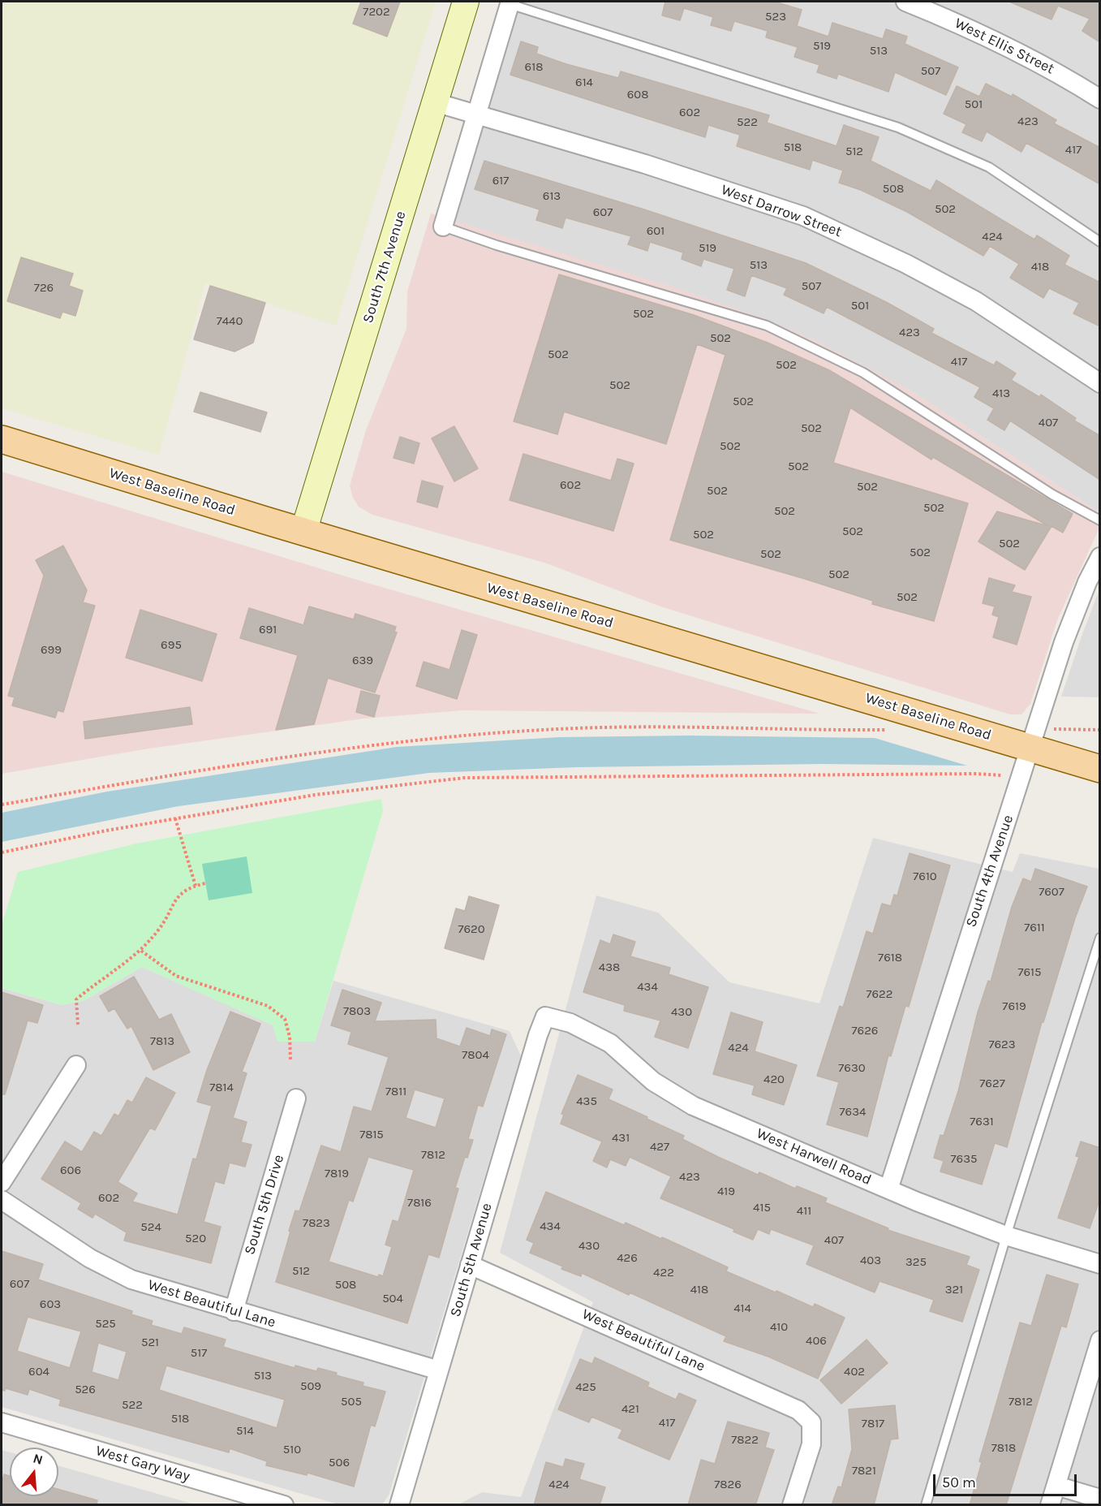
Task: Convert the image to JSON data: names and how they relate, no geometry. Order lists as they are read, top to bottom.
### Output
{
  "streets": {
    "main road": ["South 7th Avenue", "West Baseline Road"],
    "street": [
      "West Ellis Street",
      "West Darrow Street",
      "South 4th Avenue",
      "West Harwell Road",
      "South 5th Drive",
      "South 5th Avenue",
      "West Beautiful Lane",
      "West Gary Way"
    ]
  },
  "crossings": [
    ["West Darrow Street", "South 7th Avenue"],
    ["South 7th Avenue", "West Baseline Road"],
    ["West Baseline Road", "South 4th Avenue"],
    ["South 4th Avenue", "West Harwell Road"],
    ["West Harwell Road", "South 5th Avenue"],
    ["South 5th Drive", "West Beautiful Lane"],
    ["South 5th Avenue", "West Beautiful Lane"]
  ],
  "house_numbers": [
    "7202",
    "523",
    "519",
    "513",
    "618",
    "507",
    "614",
    "608",
    "501",
    "602",
    "423",
    "522",
    "518",
    "417",
    "512",
    "617",
    "508",
    "613",
    "502",
    "607",
    "601",
    "424",
    "519",
    "513",
    "418",
    "507",
    "726",
    "501",
    "502",
    "7440",
    "423",
    "502",
    "502",
    "417",
    "502",
    "502",
    "413",
    "502",
    "407",
    "502",
    "502",
    "502",
    "602",
    "502",
    "502",
    "502",
    "502",
    "502",
    "502",
    "502",
    "502",
    "502",
    "502",
    "502",
    "691",
    "695",
    "699",
    "639",
    "7610",
    "7607",
    "7611",
    "7620",
    "7618",
    "438",
    "7615",
    "434",
    "7622",
    "7619",
    "7803",
    "430",
    "7626",
    "7813",
    "7623",
    "424",
    "7804",
    "7630",
    "420",
    "7627",
    "7814",
    "7811",
    "435",
    "7634",
    "7631",
    "7815",
    "431",
    "427",
    "7812",
    "7635",
    "606",
    "7819",
    "423",
    "419",
    "602",
    "7816",
    "415",
    "411",
    "7823",
    "434",
    "524",
    "520",
    "407",
    "430",
    "426",
    "403",
    "325",
    "512",
    "422",
    "607",
    "508",
    "418",
    "321",
    "504",
    "603",
    "414",
    "525",
    "410",
    "406",
    "521",
    "517",
    "604",
    "402",
    "513",
    "509",
    "425",
    "526",
    "505",
    "7812",
    "522",
    "421",
    "518",
    "417",
    "7817",
    "514",
    "7822",
    "7818",
    "510",
    "506",
    "7821",
    "424",
    "7826"
  ],
  "scale_bar": "50 m",
  "north": "top"
}
